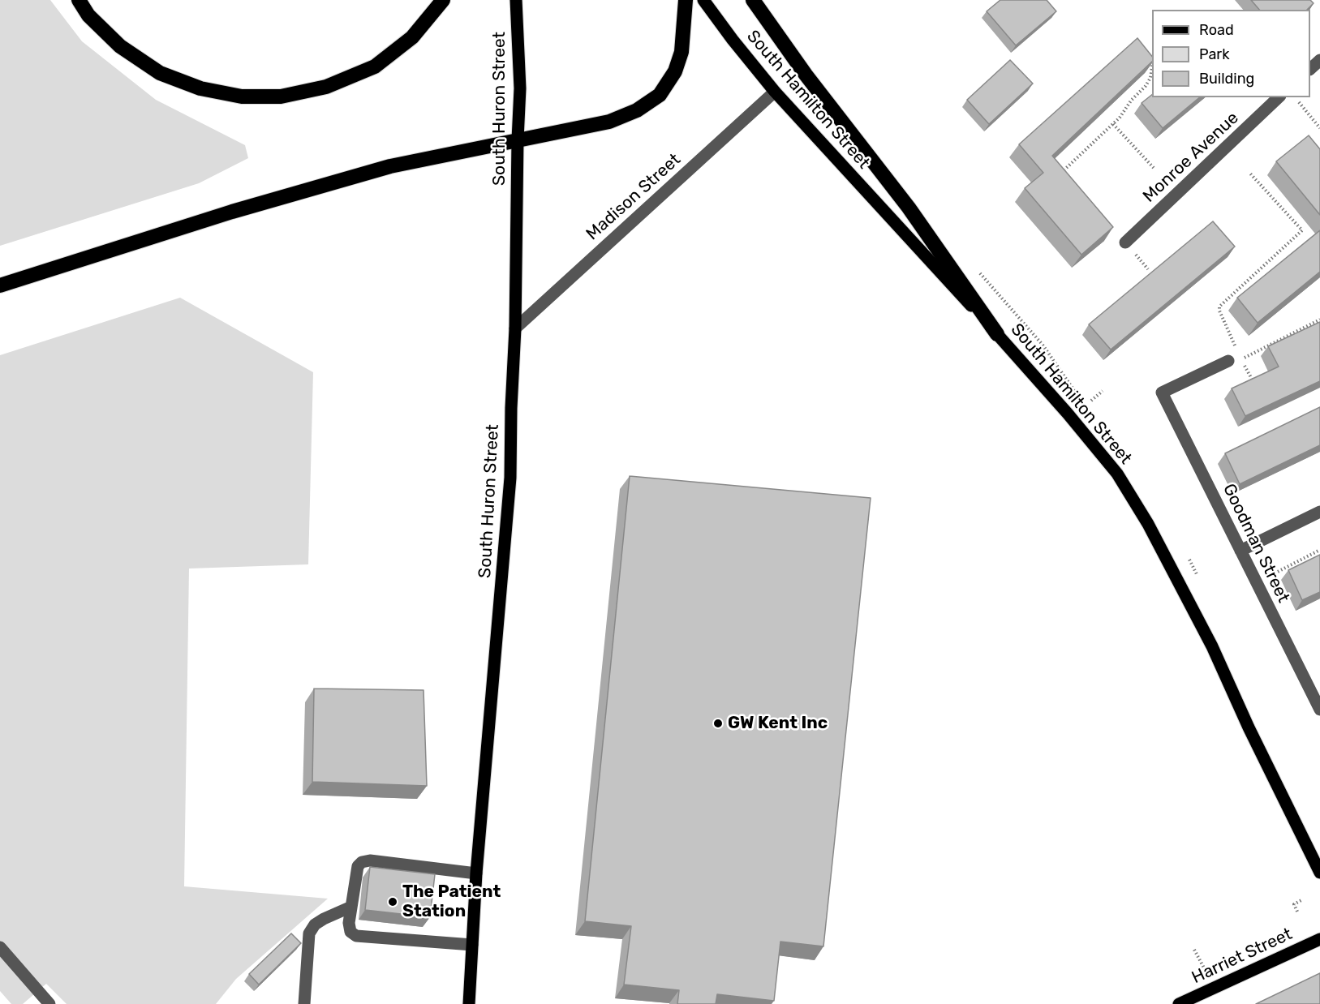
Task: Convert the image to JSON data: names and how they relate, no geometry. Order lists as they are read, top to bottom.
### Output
{
  "streets": {
    "main road": ["South Hamilton Street", "South Huron Street", "Harriet Street"],
    "street": ["Monroe Avenue", "Madison Street", "Goodman Street"]
  },
  "crossings": [
    ["South Hamilton Street", "Madison Street"],
    ["South Huron Street", "Madison Street"]
  ],
  "places": ["GW Kent Inc", "The Patient Station"],
  "legend": ["Road", "Park", "Building"]
}
